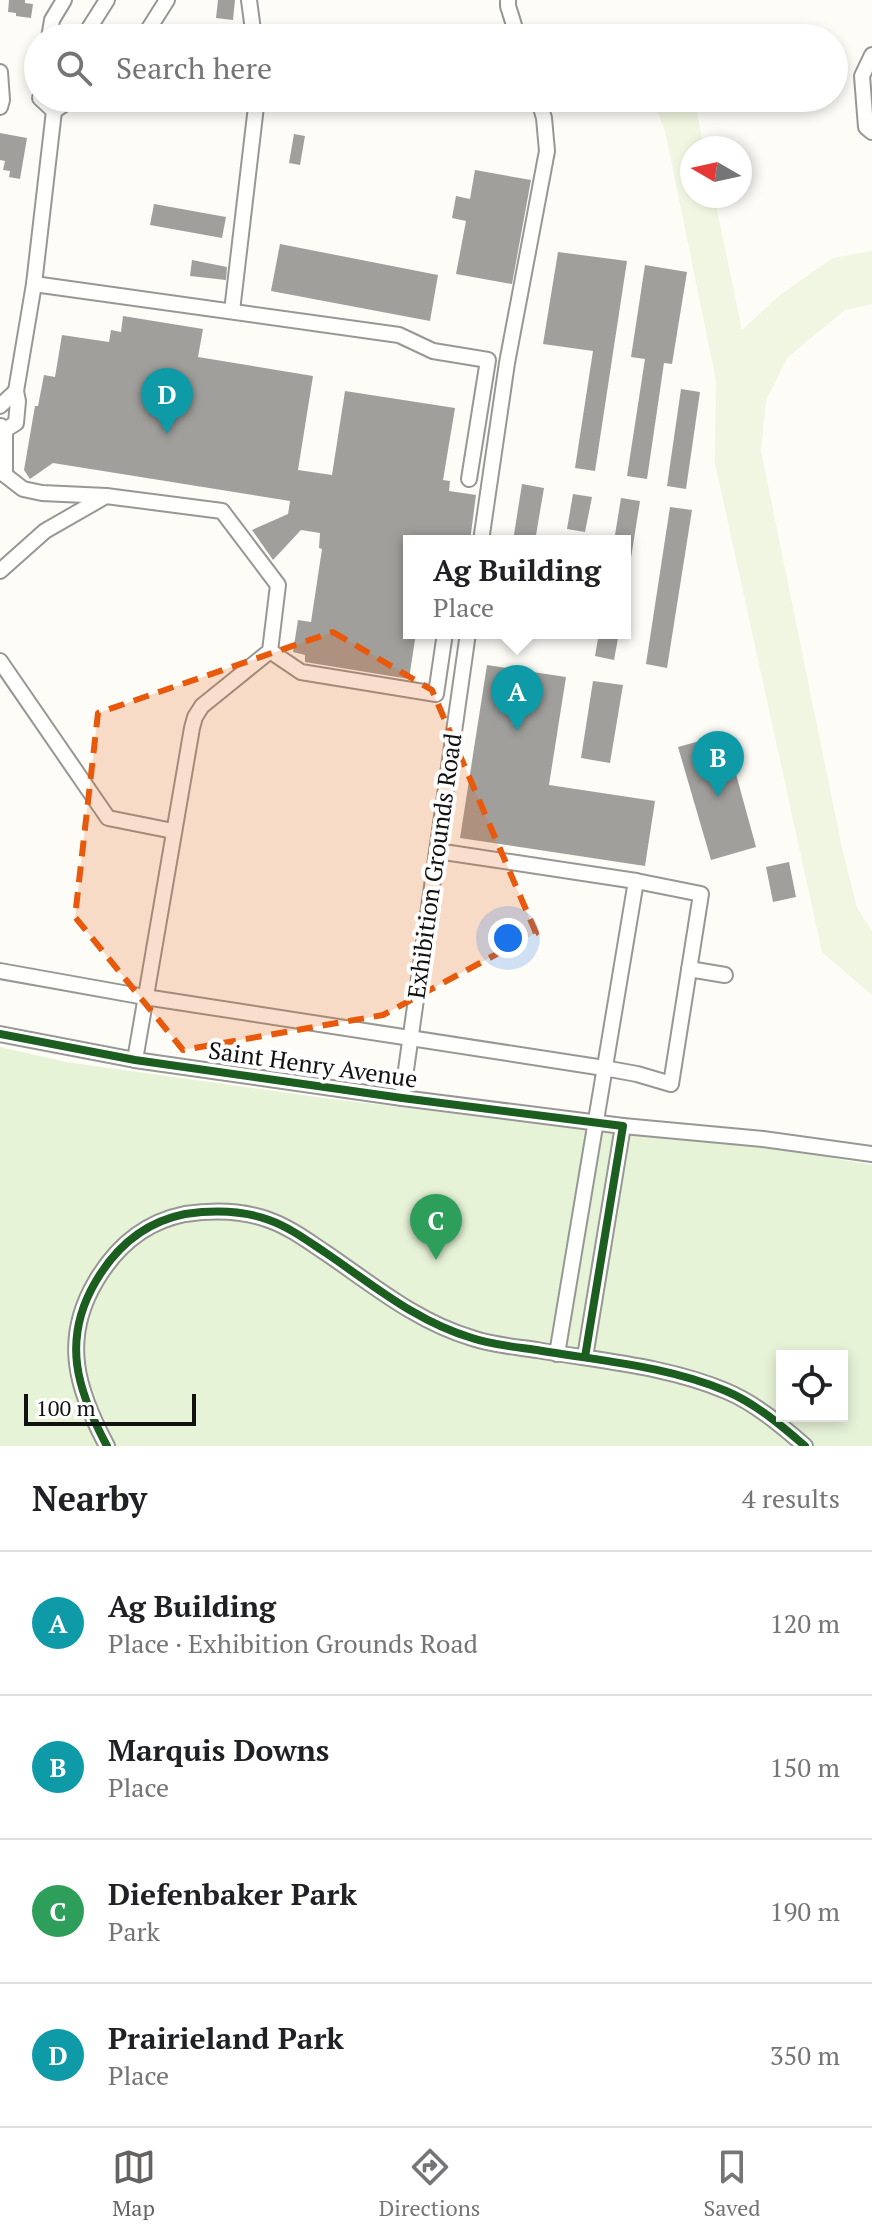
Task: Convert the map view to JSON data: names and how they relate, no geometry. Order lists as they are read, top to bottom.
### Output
{
  "streets": {
    "street": ["Exhibition Grounds Road", "Saint Henry Avenue"]
  },
  "crossings": [
    ["Exhibition Grounds Road", "Saint Henry Avenue"]
  ],
  "scale_bar": "100 m",
  "north": "left",
  "page": {
    "search": "Search here",
    "pins": [
      "D",
      "A",
      "B",
      "C"
    ],
    "popup": ["Ag Building", "Place"],
    "scale": "100 m",
    "heading": ["Nearby", "4 results"],
    "list": [
      {
        "mark": "A",
        "name": "Ag Building",
        "note": "Place · Exhibition Grounds Road",
        "value": "120 m"
      },
      {
        "mark": "B",
        "name": "Marquis Downs",
        "note": "Place",
        "value": "150 m"
      },
      {
        "mark": "C",
        "name": "Diefenbaker Park",
        "note": "Park",
        "value": "190 m"
      },
      {
        "mark": "D",
        "name": "Prairieland Park",
        "note": "Place",
        "value": "350 m"
      }
    ],
    "nav": ["Map", "Directions", "Saved"]
  }
}
